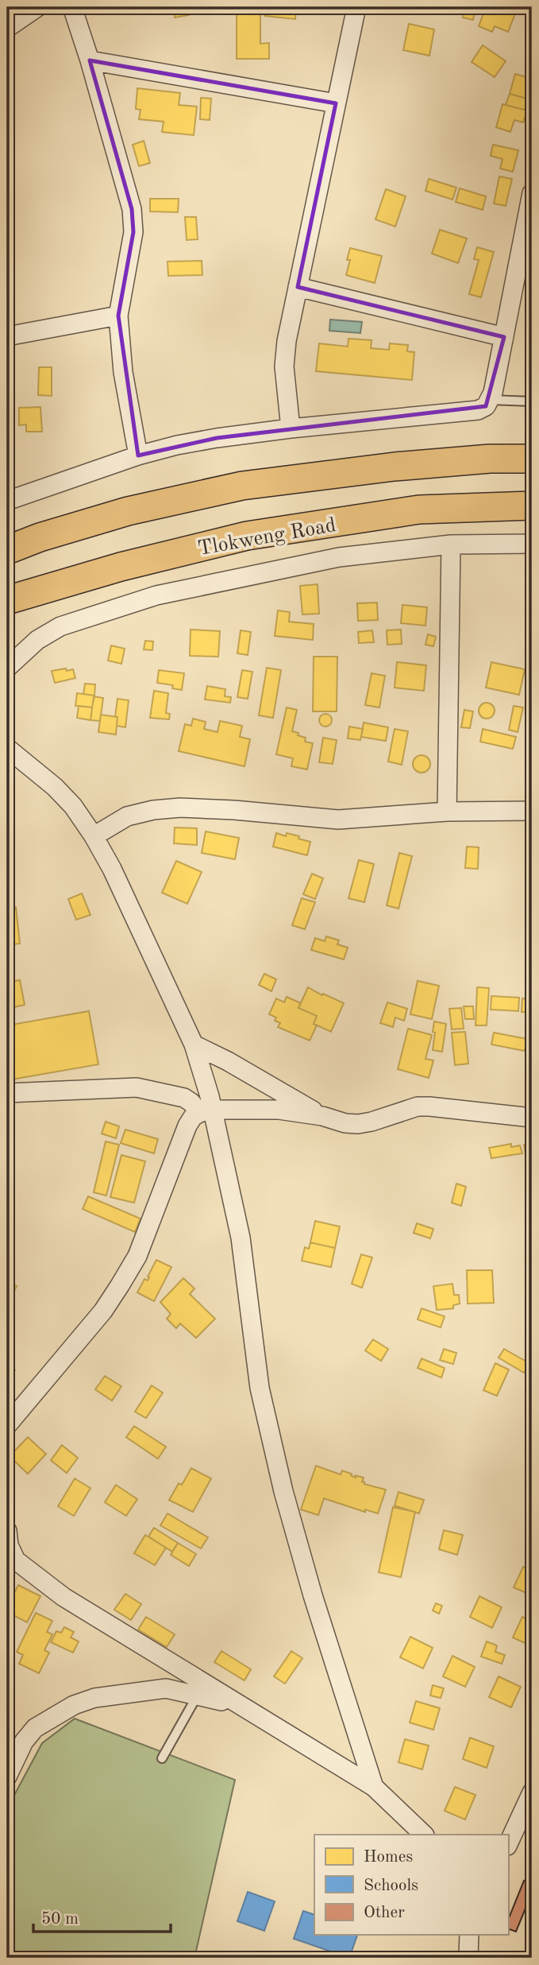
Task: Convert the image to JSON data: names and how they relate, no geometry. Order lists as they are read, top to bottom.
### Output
{
  "streets": {
    "main road": ["Tlokweng Road"]
  },
  "legend": ["Homes", "Schools", "Other"],
  "scale_bar": "50 m"
}
